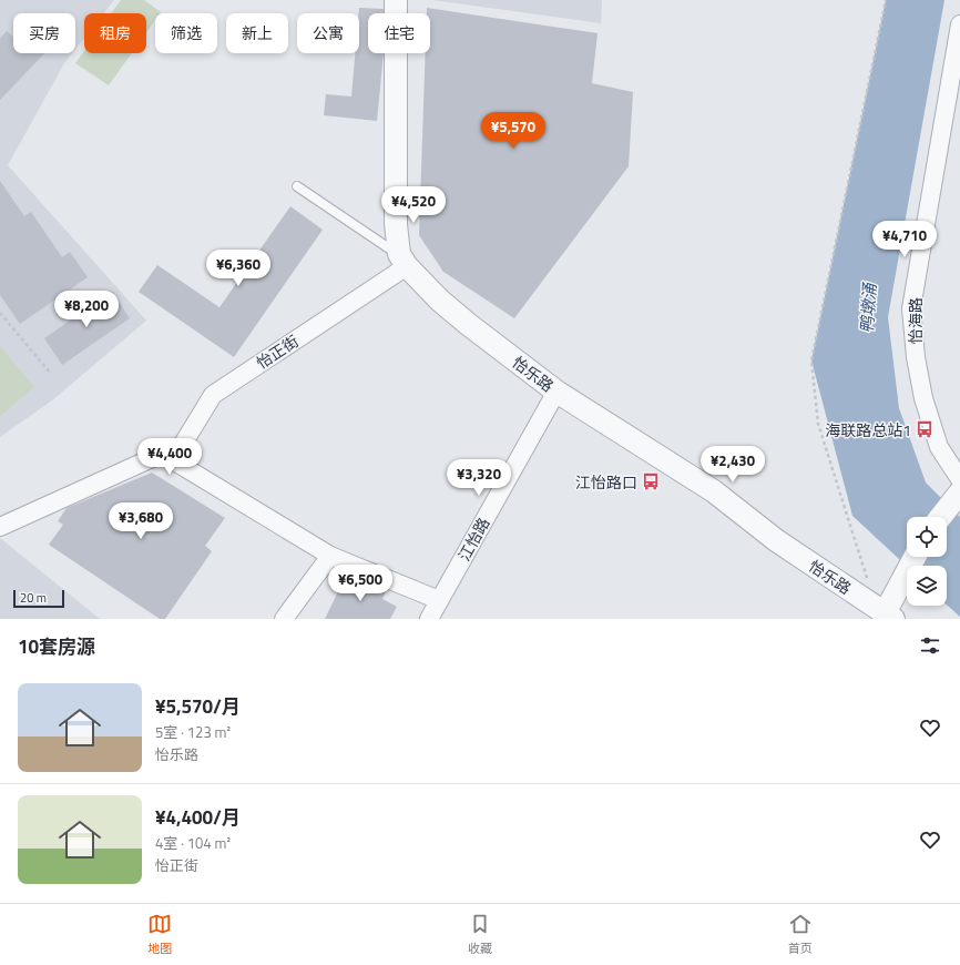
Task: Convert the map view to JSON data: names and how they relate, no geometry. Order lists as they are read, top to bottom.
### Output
{
  "streets": {
    "street": [
      "怡海路",
      "怡正街",
      "怡乐路",
      "江怡路"
    ]
  },
  "crossings": [
    ["怡正街", "怡乐路"],
    ["怡乐路", "江怡路"]
  ],
  "water": ["鸭墩涌"],
  "places": {
    "bus stop": ["海联路总站1", "江怡路口"]
  },
  "scale_bar": "20 m",
  "page": {
    "chip": [
      "买房",
      "租房",
      "筛选",
      "新上",
      "公寓",
      "住宅"
    ],
    "price": [
      "¥5,570",
      "¥4,520",
      "¥4,710",
      "¥6,360",
      "¥8,200",
      "¥4,400",
      "¥2,430",
      "¥3,320",
      "¥3,680",
      "¥6,500"
    ],
    "scale": "20 m",
    "heading": "10套房源",
    "list": [
      {
        "name": "¥5,570/月",
        "note": "5室 · 123 m² · 怡乐路"
      },
      {
        "name": "¥4,400/月",
        "note": "4室 · 104 m² · 怡正街"
      }
    ],
    "tabs": ["地图", "收藏", "首页"]
  }
}
